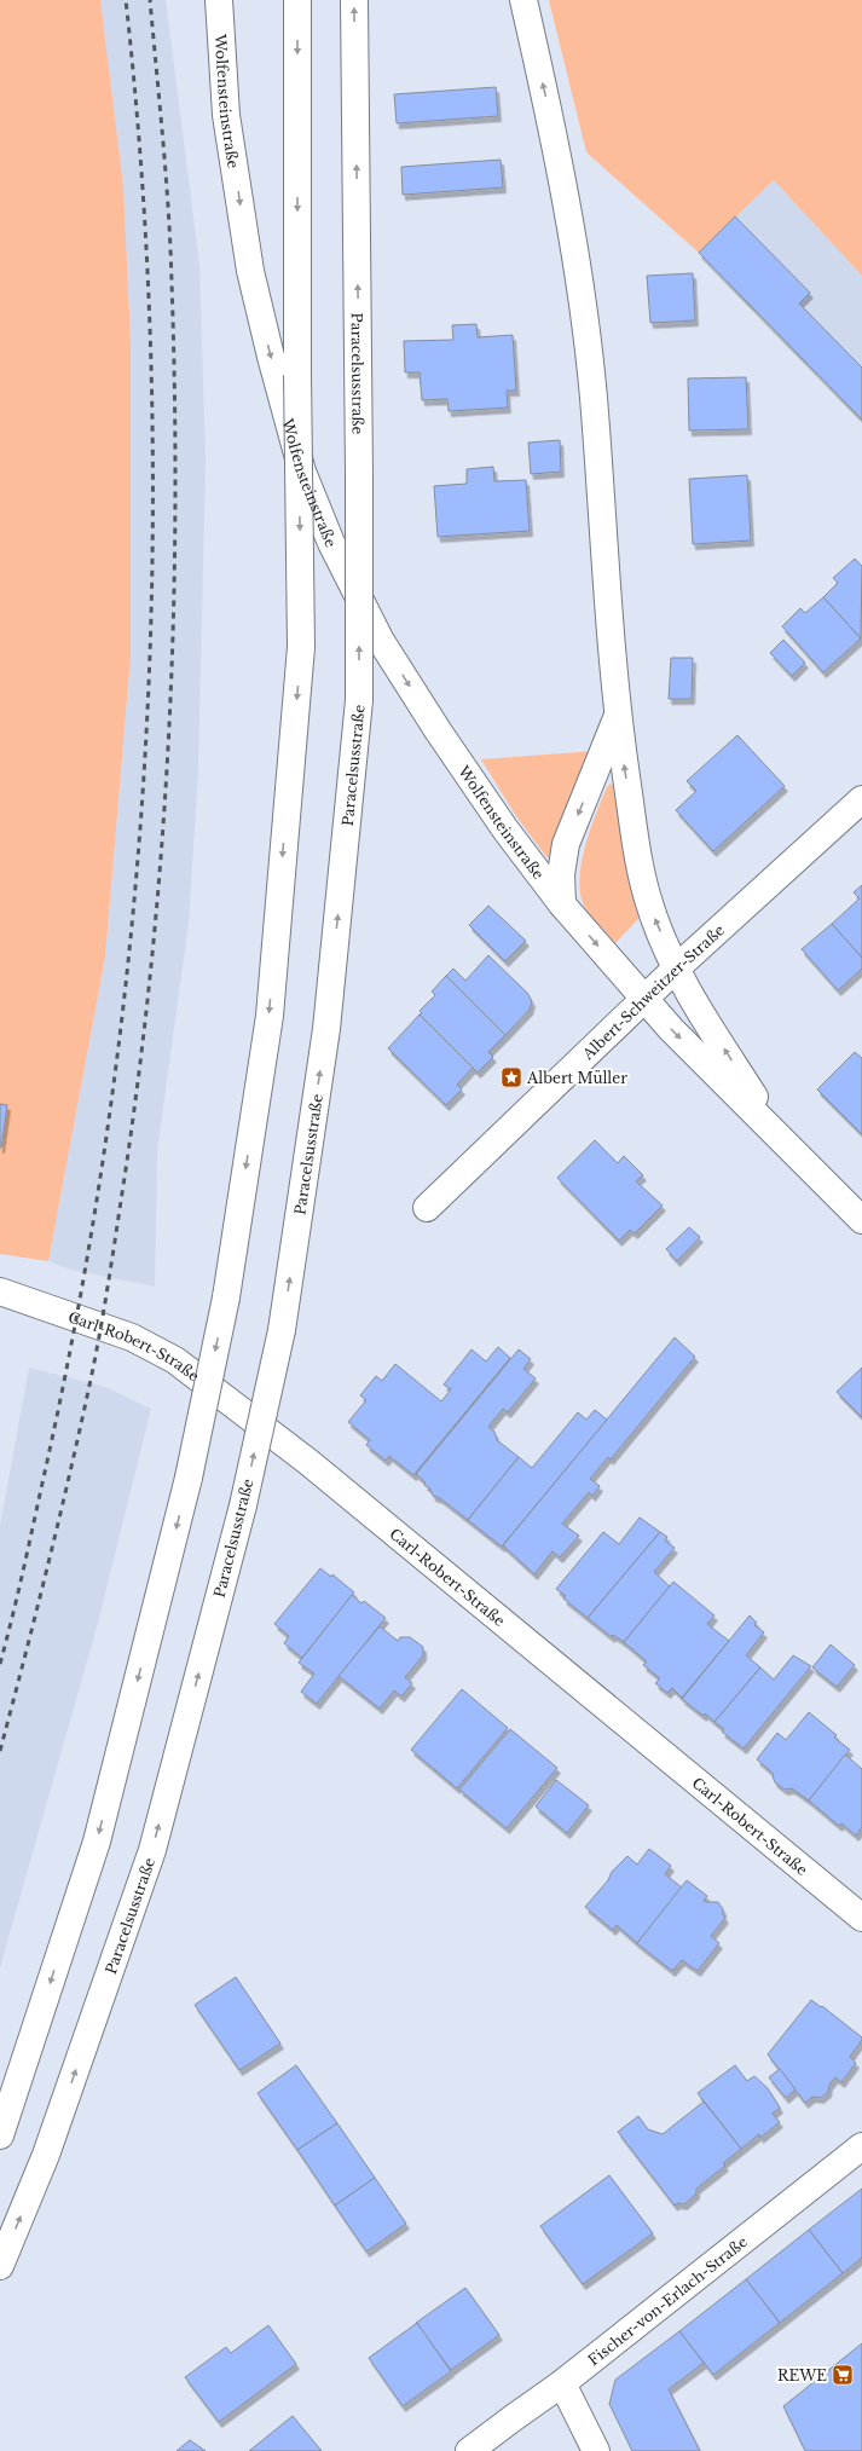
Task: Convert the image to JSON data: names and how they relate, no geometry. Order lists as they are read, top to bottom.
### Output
{
  "streets": {
    "main road": [
      "Wolfensteinstraße",
      "Paracelsusstraße",
      "Albert-Schweitzer-Straße",
      "Carl-Robert-Straße",
      "Fischer-von-Erlach-Straße"
    ]
  },
  "crossings": [
    ["Wolfensteinstraße", "Albert-Schweitzer-Straße"]
  ],
  "places": {
    "place": ["Albert Müller"],
    "supermarket": ["REWE"]
  }
}
